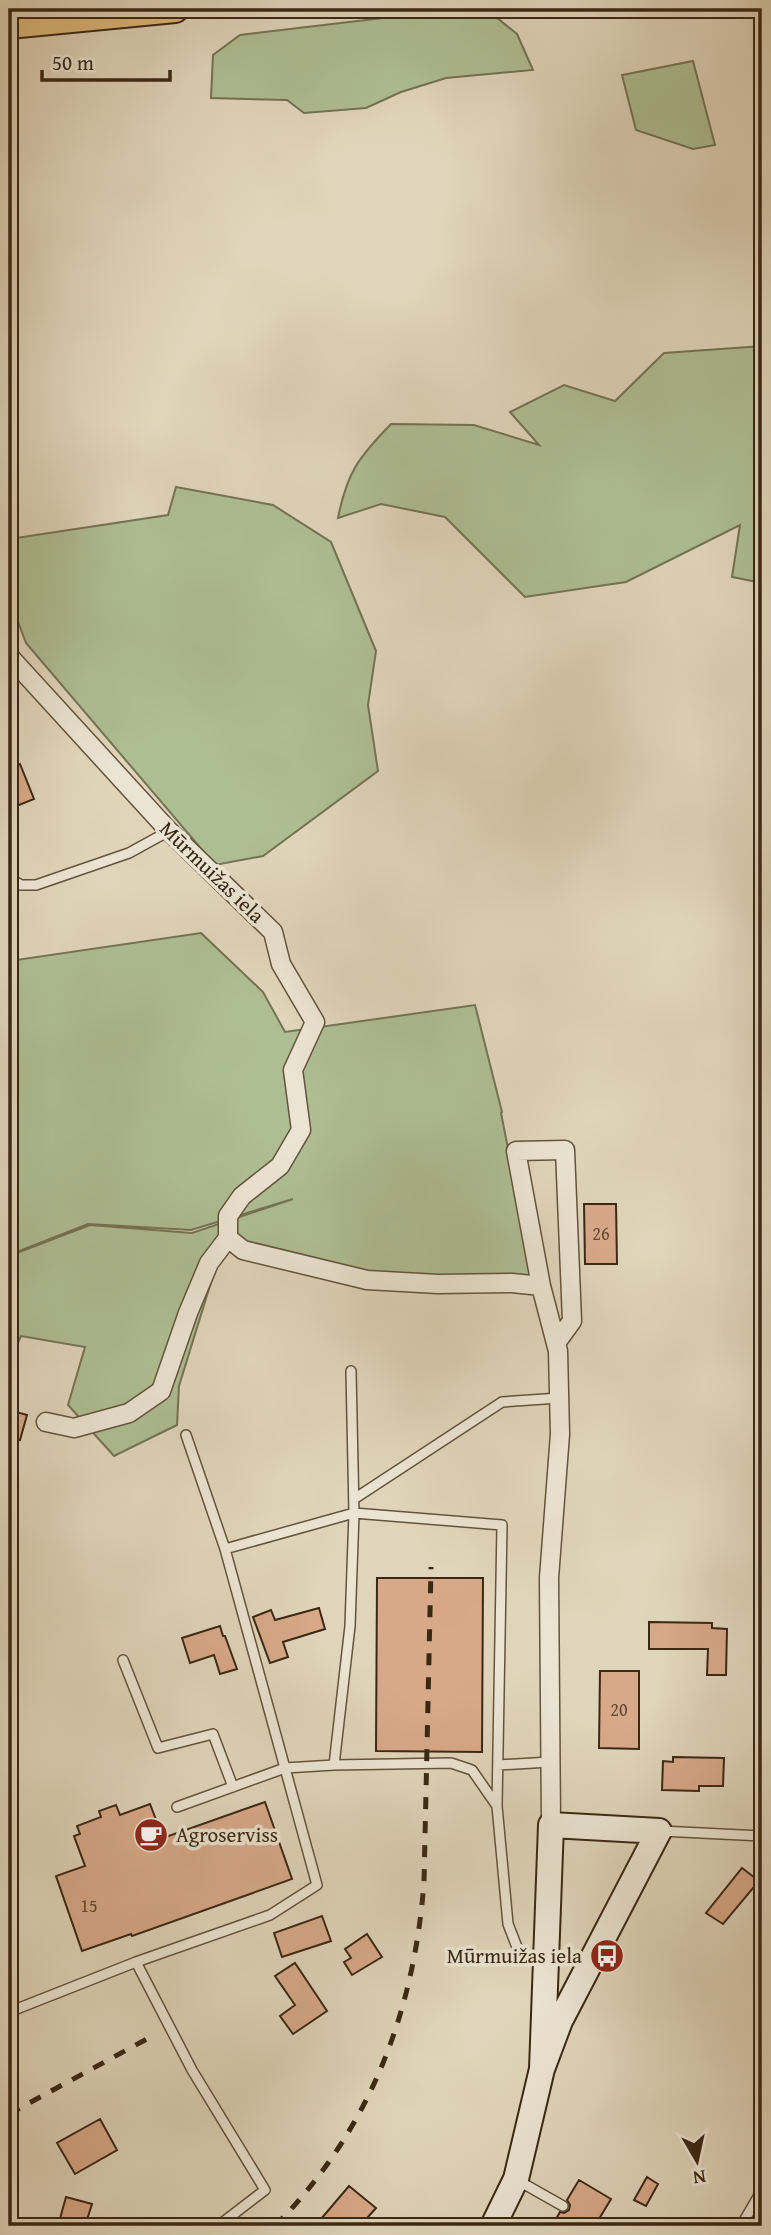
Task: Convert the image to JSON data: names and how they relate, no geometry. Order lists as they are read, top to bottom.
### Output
{
  "streets": {
    "street": ["Mūrmuižas iela"]
  },
  "places": {
    "cafe": ["Agroserviss"],
    "bus stop": ["Mūrmuižas iela"]
  },
  "house_numbers": ["26", "20", "15"],
  "scale_bar": "50 m",
  "north": "bottom"
}
